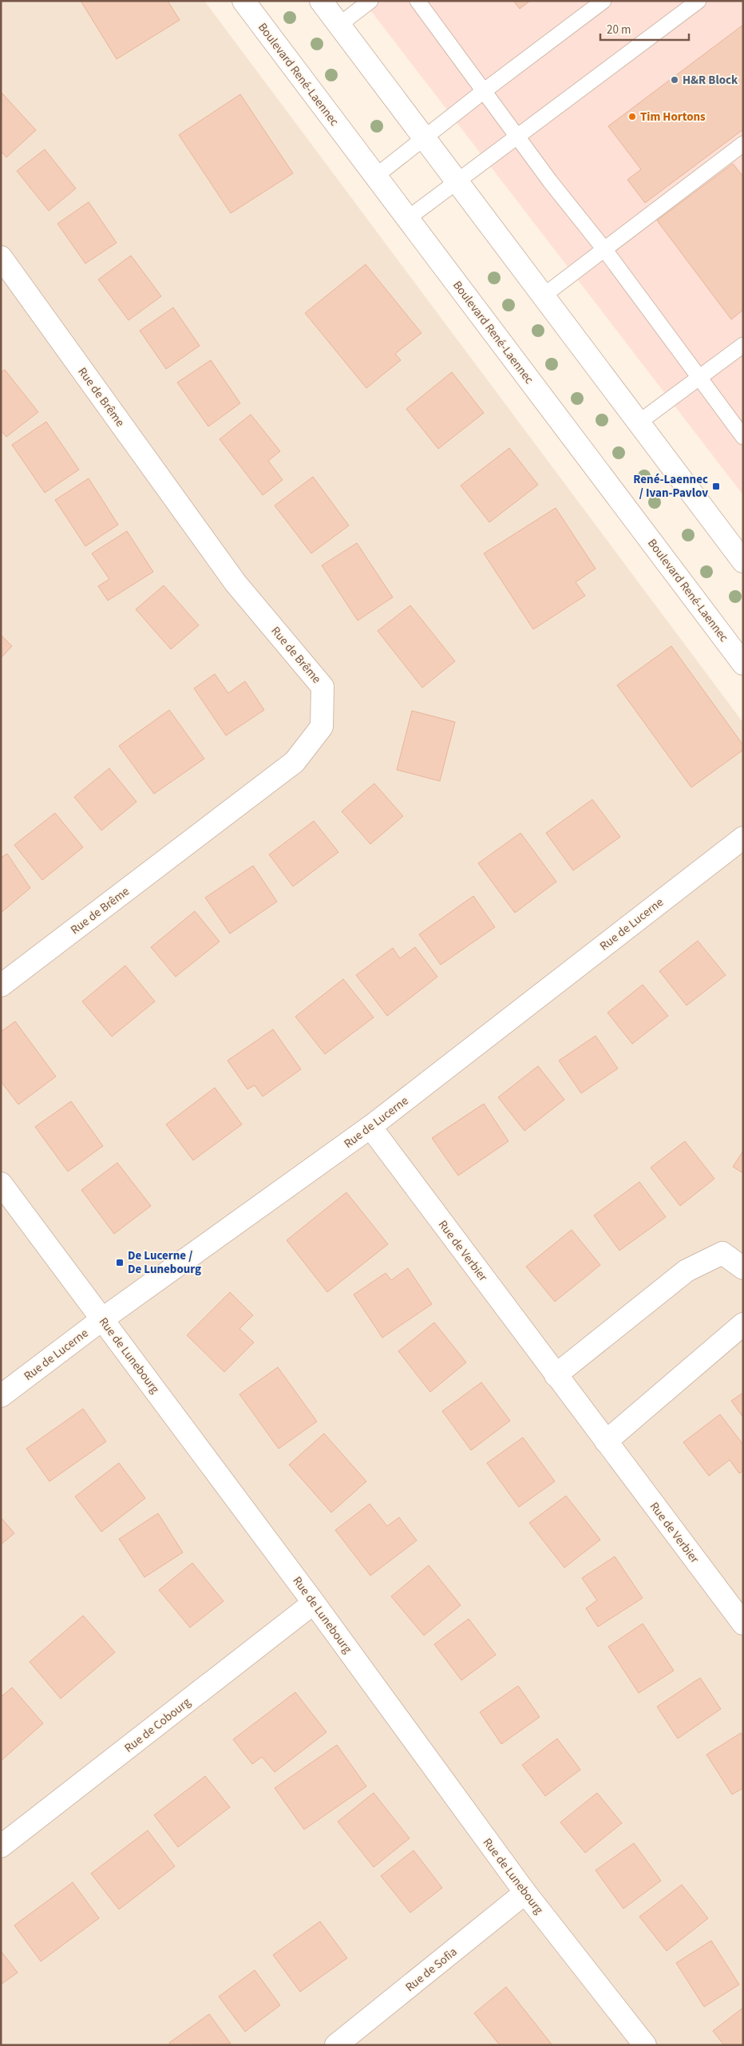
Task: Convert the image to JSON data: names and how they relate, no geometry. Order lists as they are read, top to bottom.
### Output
{
  "streets": {
    "street": [
      "Boulevard René-Laennec",
      "Rue de Brême",
      "Rue de Lucerne",
      "Rue de Verbier",
      "Rue de Lunebourg",
      "Rue de Cobourg",
      "Rue de Sofia"
    ]
  },
  "crossings": [
    ["Rue de Lucerne", "Rue de Verbier"],
    ["Rue de Lucerne", "Rue de Lunebourg"],
    ["Rue de Lunebourg", "Rue de Cobourg"],
    ["Rue de Lunebourg", "Rue de Sofia"]
  ],
  "places": {
    "other": ["H&R Block", "Tim Hortons"],
    "transit": ["René-Laennec / Ivan-Pavlov", "De Lucerne / De Lunebourg"]
  },
  "scale_bar": "20 m"
}
